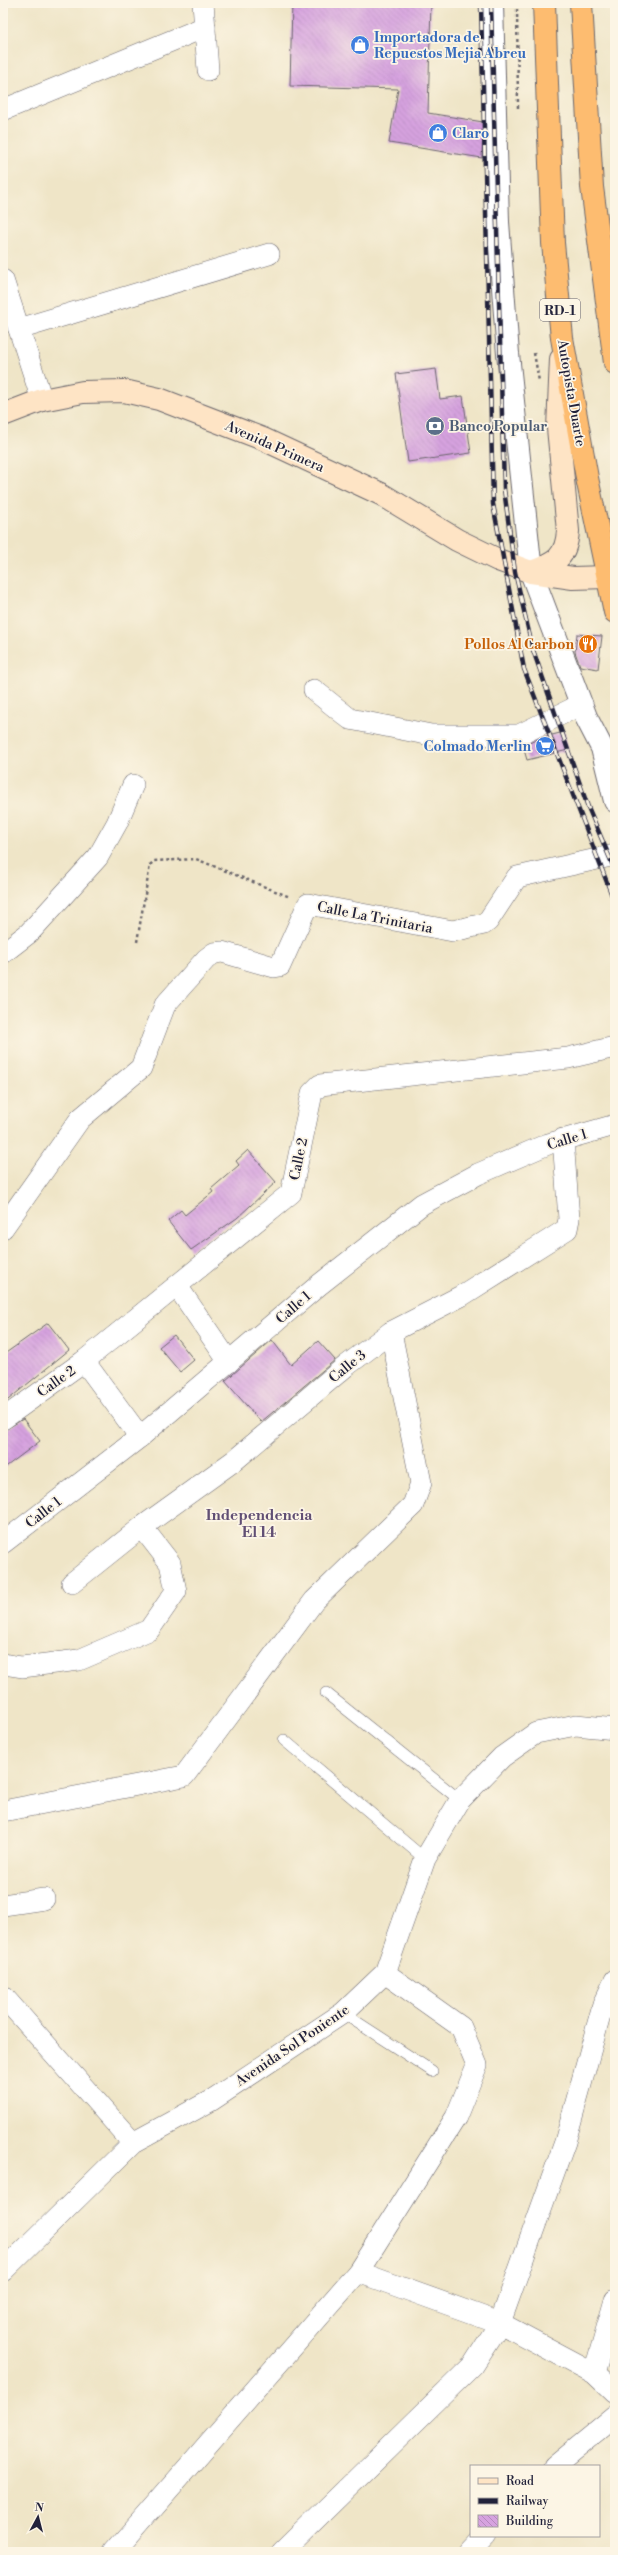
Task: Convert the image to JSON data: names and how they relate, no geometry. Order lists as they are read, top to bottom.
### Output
{
  "streets": {
    "highway": ["RD-1", "Autopista Duarte"],
    "main road": ["Avenida Primera"],
    "street": [
      "Calle La Trinitaria",
      "Calle 1",
      "Calle 2",
      "Calle 3",
      "Avenida Sol Poniente"
    ]
  },
  "crossings": [
    ["Autopista Duarte", "Avenida Primera"],
    ["Calle 1", "Calle 3"]
  ],
  "districts": ["Independencia El 14"],
  "places": {
    "shop": ["Importadora de Repuestos Mejia Abreu", "Claro"],
    "bank": ["Banco Popular"],
    "restaurant": ["Pollos Al Carbon"],
    "supermarket": ["Colmado Merlin"]
  },
  "legend": ["Road", "Railway", "Building"],
  "north": "top"
}
